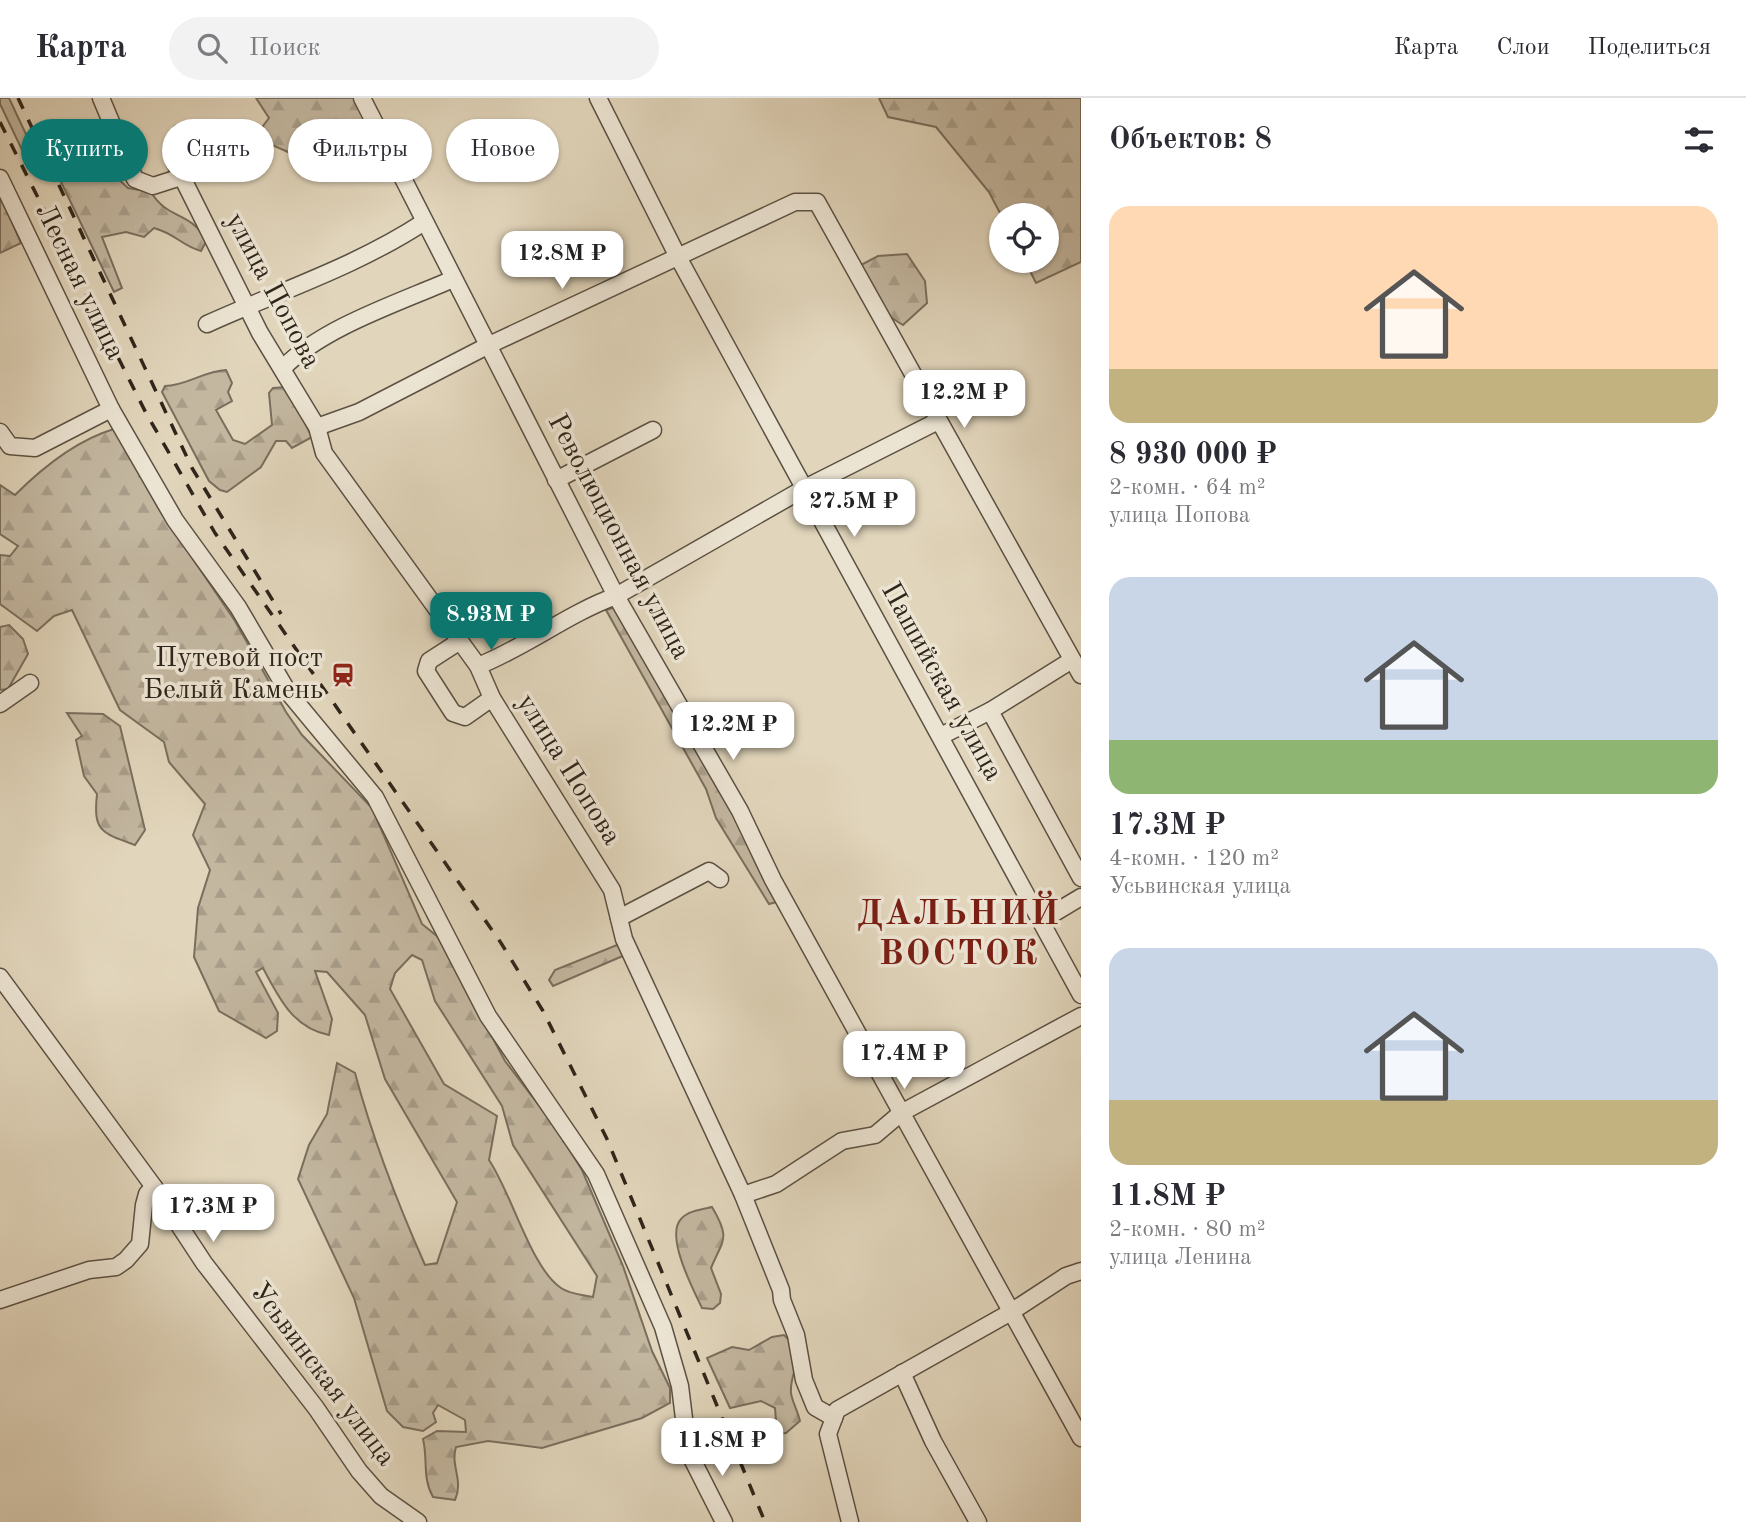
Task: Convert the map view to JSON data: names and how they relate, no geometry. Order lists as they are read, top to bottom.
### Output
{
  "streets": {
    "street": [
      "Лесная улица",
      "улица Попова",
      "Революционная улица",
      "Пашийская улица",
      "Усьвинская улица"
    ]
  },
  "districts": ["ДАЛЬНИЙ ВОСТОК"],
  "places": {
    "station": ["Путевой пост Белый Камень"]
  },
  "page": {
    "header": "Карта",
    "search": "Поиск",
    "nav": ["Карта", "Слои", "Поделиться"],
    "heading": "Объектов: 8",
    "chip": [
      "Купить",
      "Снять",
      "Фильтры",
      "Новое"
    ],
    "list": [
      {
        "name": "8 930 000 ₽",
        "note": "2-комн. · 64 m² · улица Попова"
      },
      {
        "name": "17.3M ₽",
        "note": "4-комн. · 120 m² · Усьвинская улица"
      },
      {
        "name": "11.8M ₽",
        "note": "2-комн. · 80 m² · улица Ленина"
      }
    ],
    "price": [
      "12.8M ₽",
      "12.2M ₽",
      "27.5M ₽",
      "8.93M ₽",
      "12.2M ₽",
      "17.4M ₽",
      "17.3M ₽",
      "11.8M ₽"
    ]
  }
}
